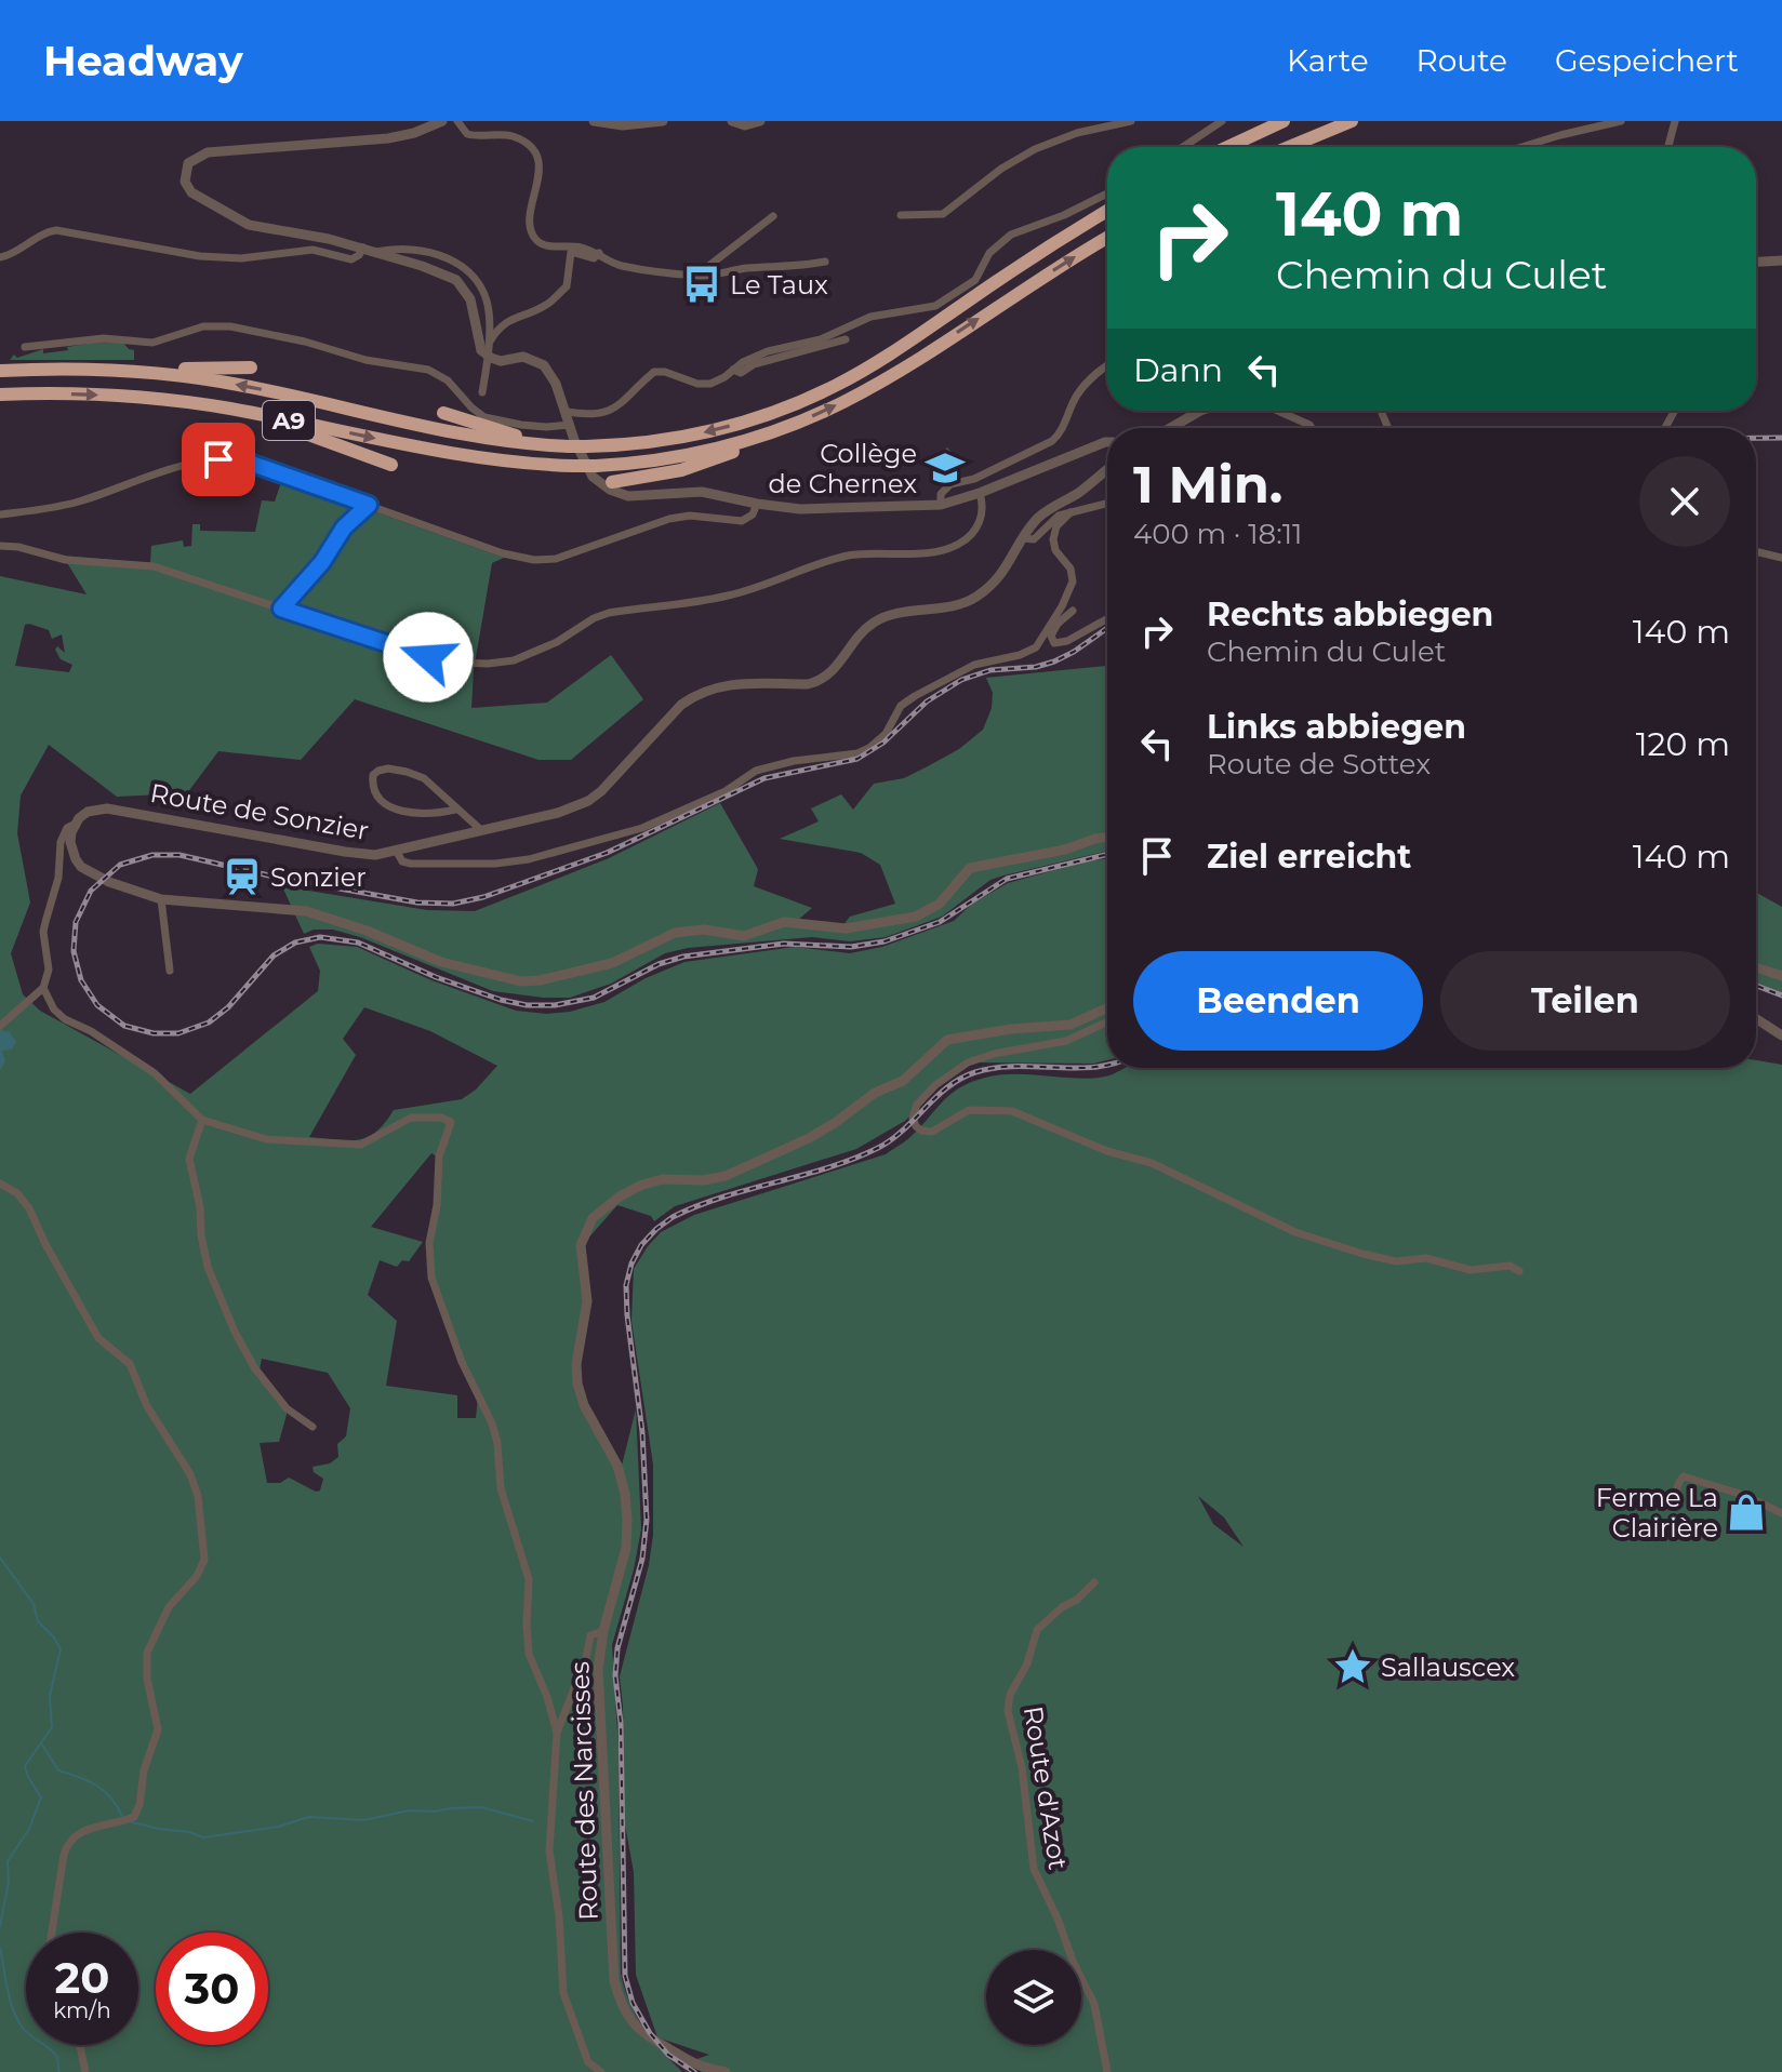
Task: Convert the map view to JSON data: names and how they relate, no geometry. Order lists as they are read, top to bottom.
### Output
{
  "streets": {
    "highway": ["A9"],
    "street": ["Route de Sonzier", "Route d'Azot", "Route des Narcisses"]
  },
  "places": {
    "bus stop": ["Le Taux"],
    "school or university": ["Collège de Chernex"],
    "station": ["Sonzier"],
    "shop": ["Ferme La Clairière"],
    "place": ["Sallauscex"]
  },
  "page": {
    "header": "Headway",
    "nav": ["Karte", "Route", "Gespeichert"],
    "turn": ["140 m", "Chemin du Culet"],
    "then": "Dann",
    "heading": ["1 Min.", "400 m · 18:11"],
    "list": [
      {
        "name": "Rechts abbiegen",
        "note": "Chemin du Culet",
        "value": "140 m"
      },
      {
        "name": "Links abbiegen",
        "note": "Route de Sottex",
        "value": "120 m"
      },
      {
        "name": "Ziel erreicht",
        "value": "140 m"
      }
    ],
    "buttons": ["Beenden", "Teilen"],
    "speed": "20 km/h",
    "limit": "30"
  }
}
